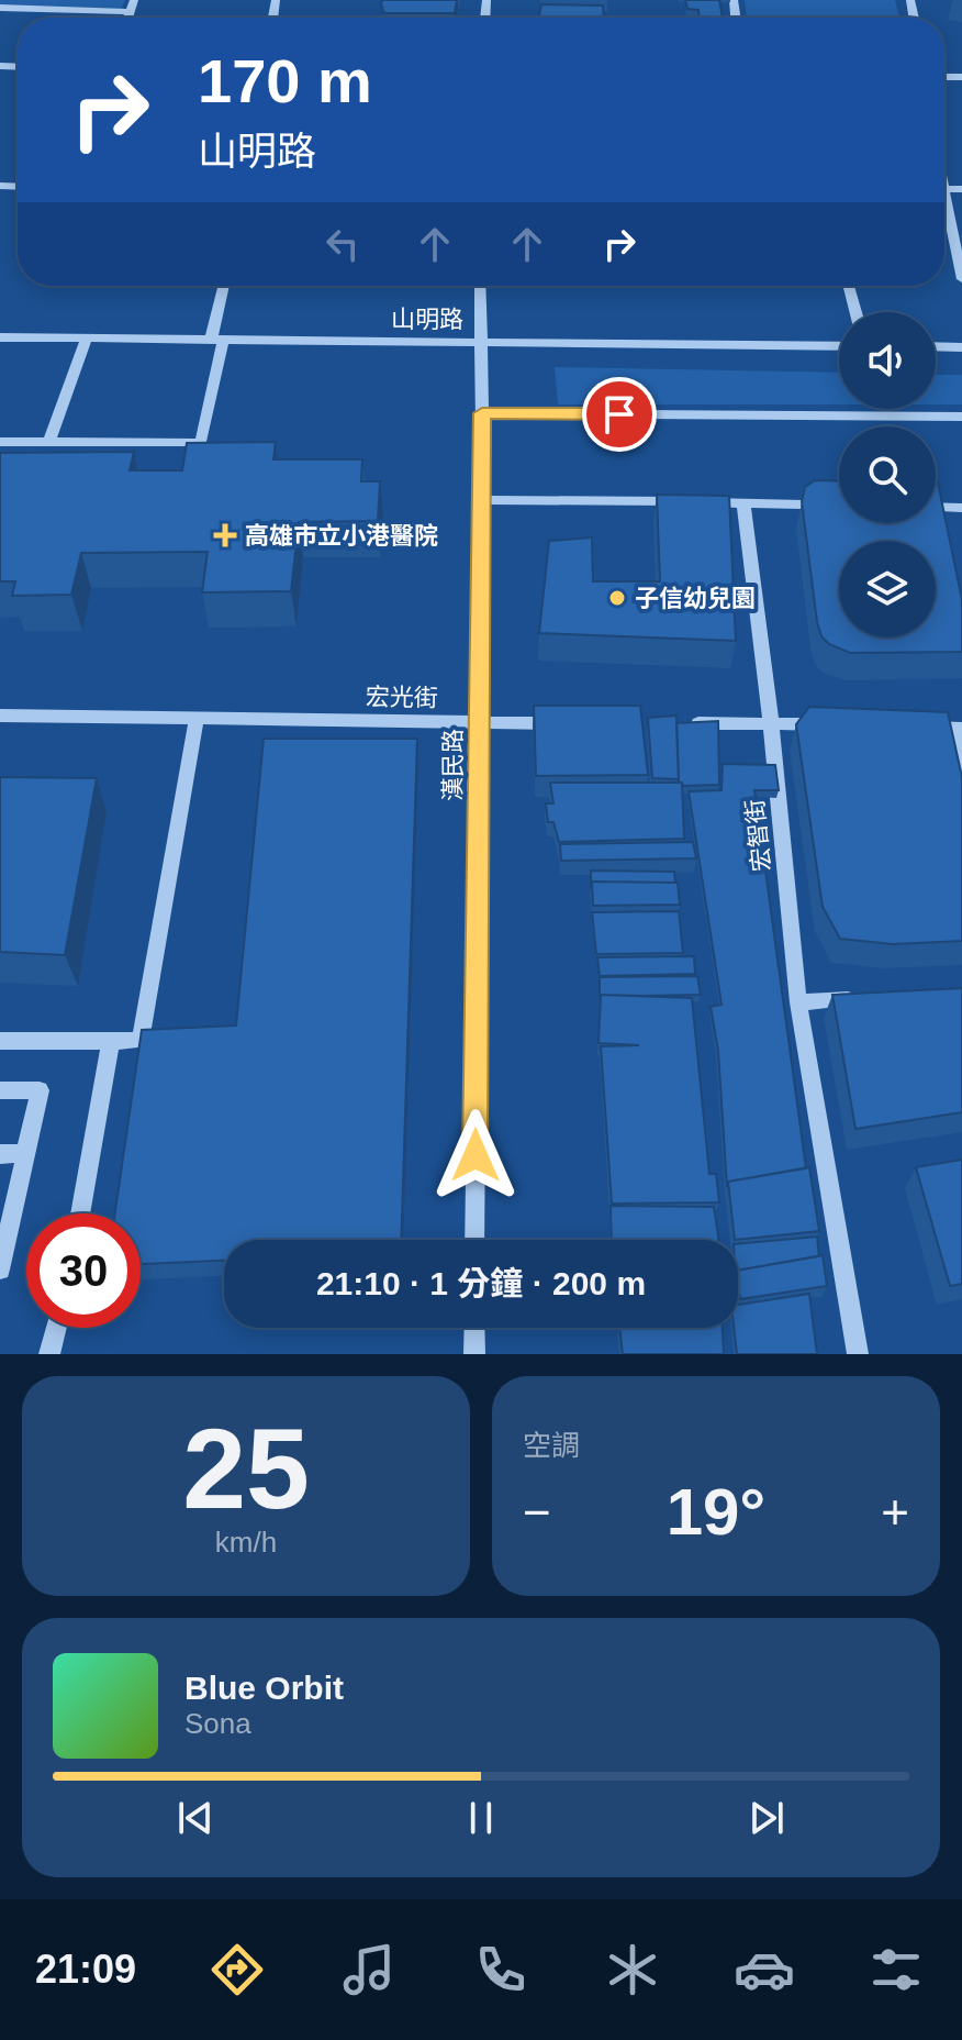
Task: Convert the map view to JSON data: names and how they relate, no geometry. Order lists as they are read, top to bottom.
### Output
{
  "streets": {
    "street": [
      "山明路",
      "宏光街",
      "漢民路",
      "宏智街"
    ]
  },
  "crossings": [
    ["山明路", "漢民路"],
    ["宏光街", "漢民路"]
  ],
  "places": {
    "health": ["高雄市立小港醫院"],
    "other": ["子信幼兒園"]
  },
  "page": {
    "turn": ["170 m", "山明路"],
    "limit": "30",
    "trip": "21:10 · 1 分鐘 · 200 m",
    "tile": [
      ["25", "km/h"],
      "空調"
    ],
    "heat": ["−", "19°", "+"],
    "song": ["Blue Orbit", "Sona"],
    "tabs": "21:09"
  }
}
